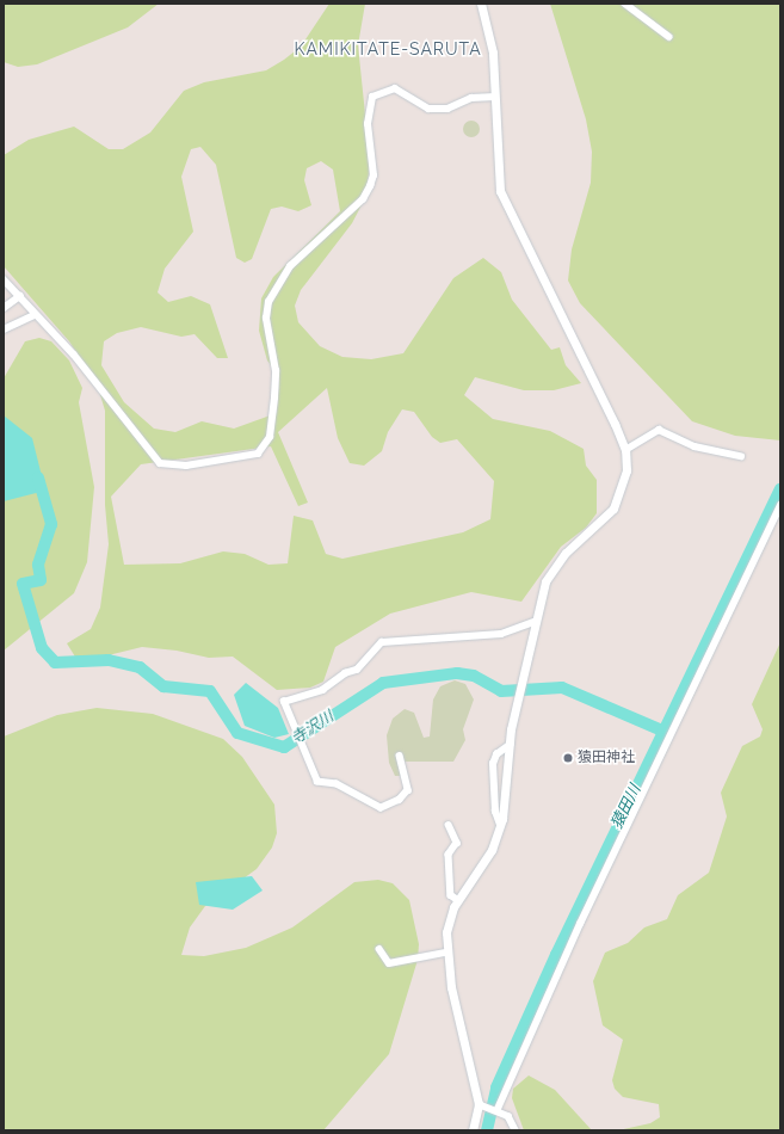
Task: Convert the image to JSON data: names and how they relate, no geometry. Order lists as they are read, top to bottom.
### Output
{
  "districts": ["KAMIKITATE-SARUTA"],
  "water": ["寺沢川", "猿田川"],
  "places": ["猿田神社"]
}
